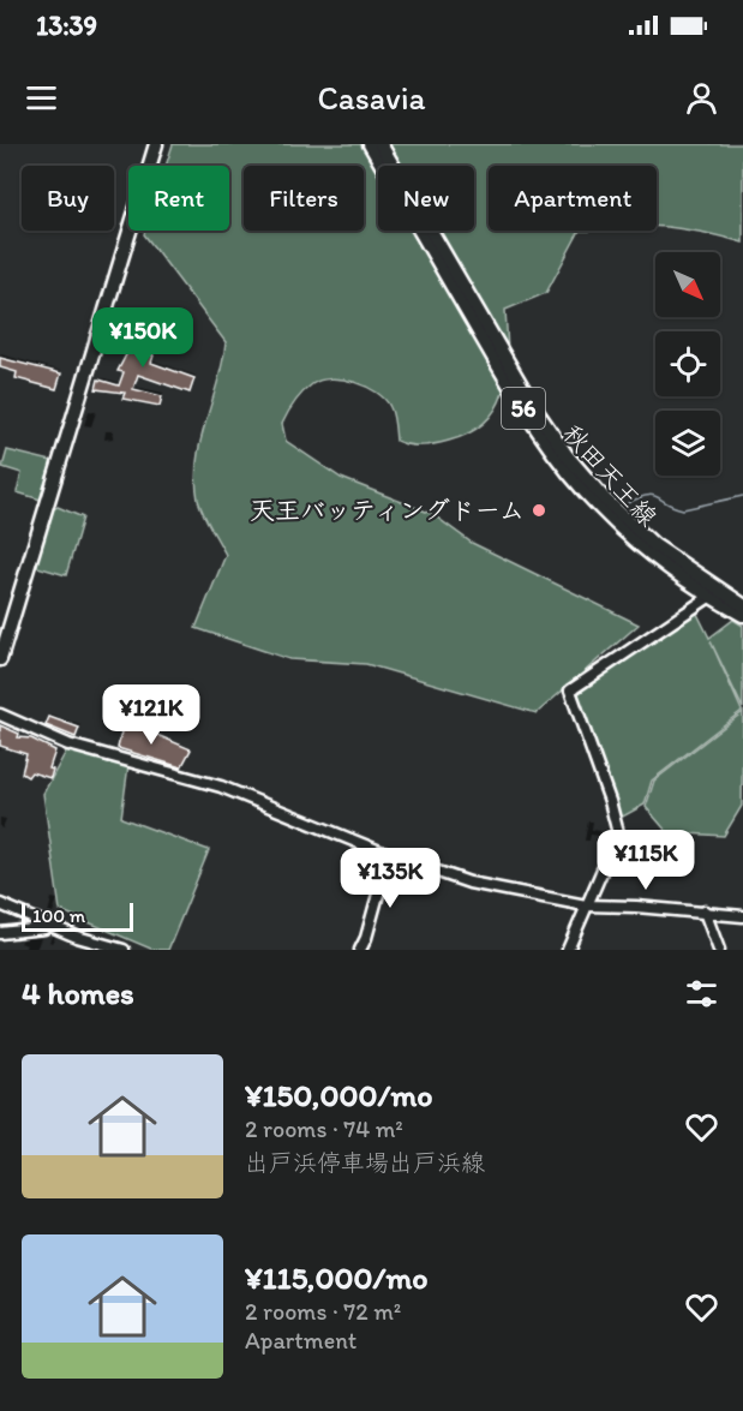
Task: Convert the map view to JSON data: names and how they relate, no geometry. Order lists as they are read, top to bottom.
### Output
{
  "streets": {
    "main road": ["56", "秋田天王線"]
  },
  "places": ["天王バッティングドーム"],
  "scale_bar": "100 m",
  "north": "bottom right",
  "page": {
    "status": "13:39",
    "header": "Casavia",
    "chip": [
      "Buy",
      "Rent",
      "Filters",
      "New",
      "Apartment"
    ],
    "price": [
      "¥150K",
      "¥121K",
      "¥115K",
      "¥135K"
    ],
    "scale": "100 m",
    "heading": "4 homes",
    "list": [
      {
        "name": "¥150,000/mo",
        "note": "2 rooms · 74 m² · 出戸浜停車場出戸浜線"
      },
      {
        "name": "¥115,000/mo",
        "note": "2 rooms · 72 m² · Apartment"
      }
    ]
  }
}
